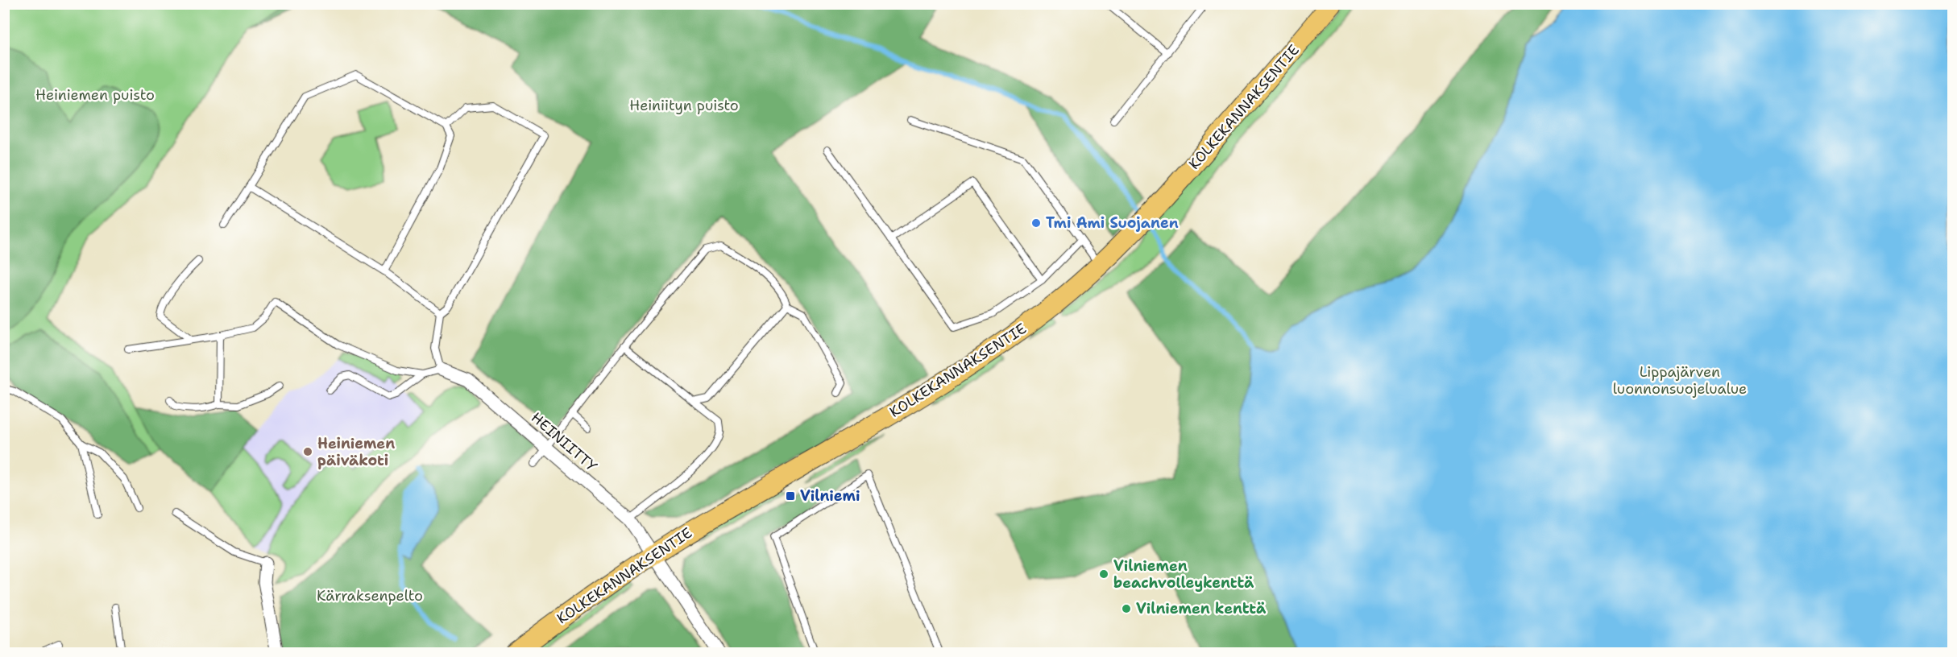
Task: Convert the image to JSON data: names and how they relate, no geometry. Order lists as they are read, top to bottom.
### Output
{
  "streets": {
    "main road": ["KOLKEKANNAKSENTIE"],
    "street": ["HEINIITTY"]
  },
  "crossings": [
    ["KOLKEKANNAKSENTIE", "HEINIITTY"]
  ],
  "parks": [
    "Heiniemen puisto",
    "Heiniityn puisto",
    "Lippajärven luonnonsuojelualue",
    "Kärraksenpelto"
  ],
  "places": {
    "other": [
      "Tmi Ami Suojanen",
      "Heiniemen päiväkoti",
      "Vilniemen beachvolleykenttä",
      "Vilniemen kenttä"
    ],
    "transit": ["Vilniemi"]
  }
}
